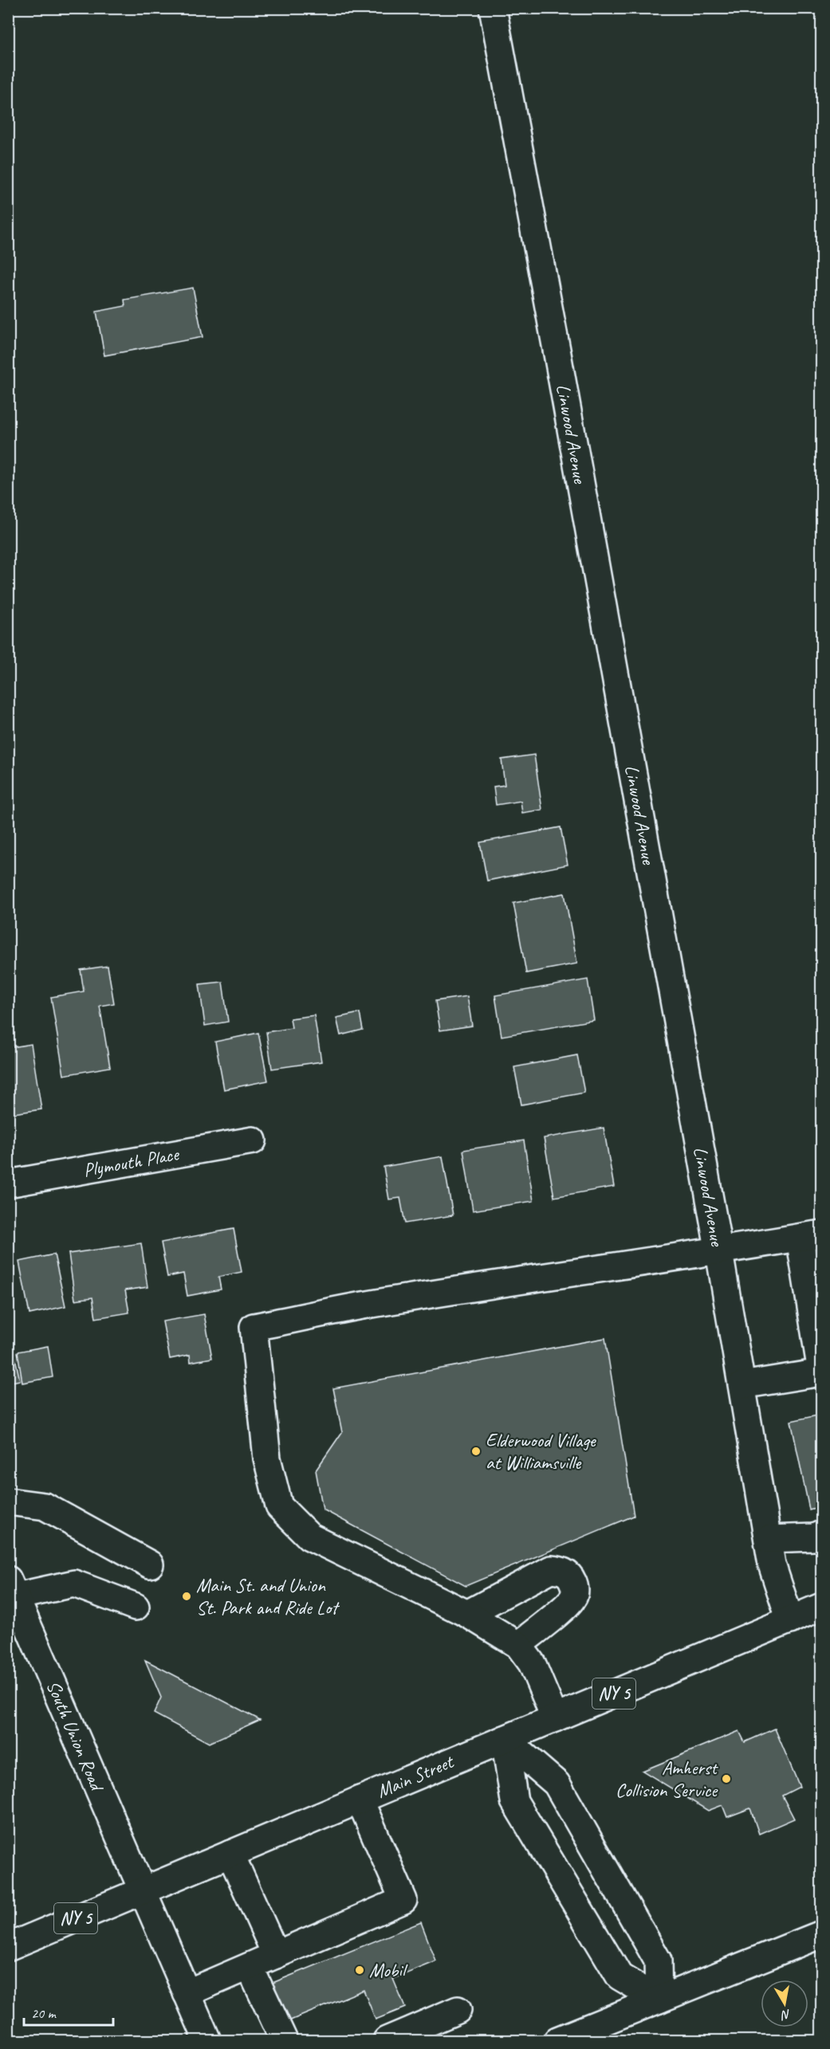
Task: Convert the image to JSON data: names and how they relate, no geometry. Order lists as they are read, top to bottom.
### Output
{
  "streets": {
    "street": [
      "Linwood Avenue",
      "Plymouth Place",
      "NY 5",
      "South Union Road",
      "Main Street"
    ]
  },
  "crossings": [
    ["Linwood Avenue", "Main Street"],
    ["South Union Road", "Main Street"]
  ],
  "places": [
    "Elderwood Village at Williamsville",
    "Main St. and Union St. Park and Ride Lot",
    "Amherst Collision Service",
    "Mobil"
  ],
  "scale_bar": "20 m",
  "north": "bottom"
}
